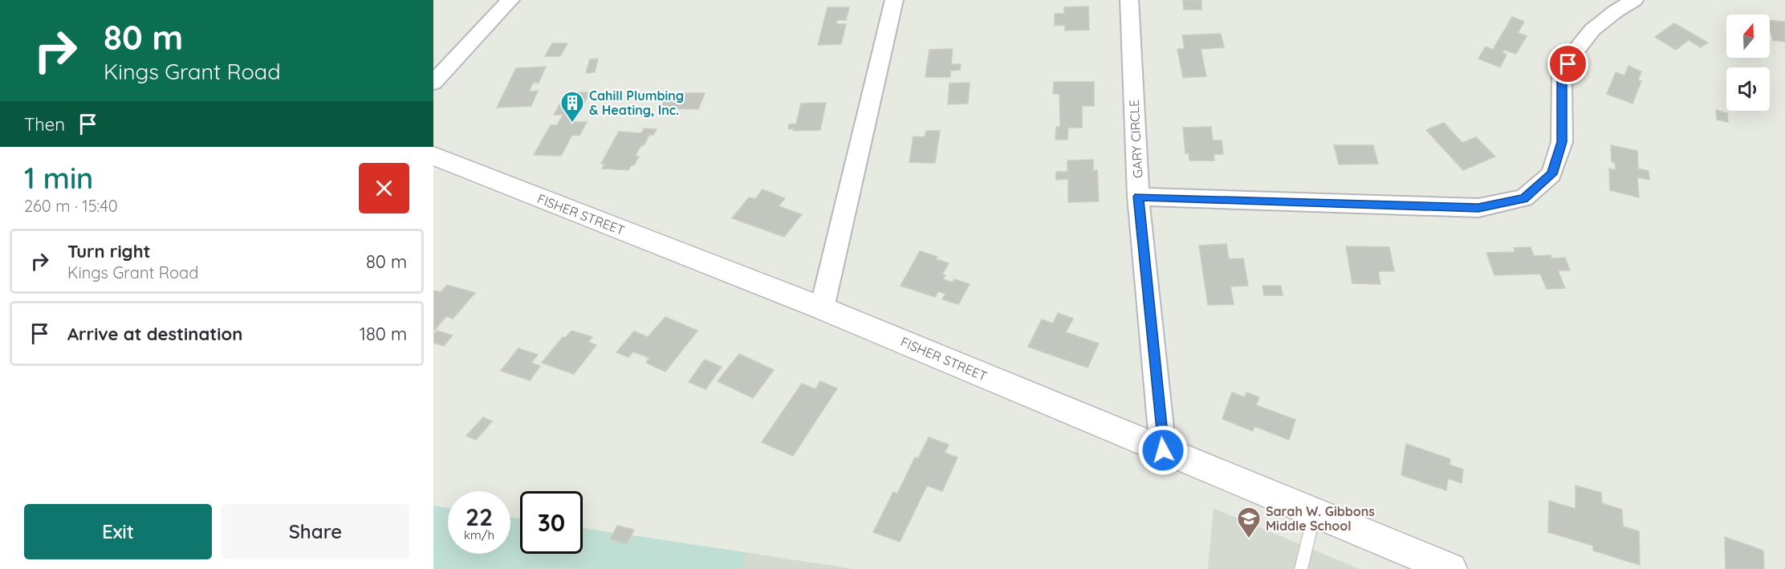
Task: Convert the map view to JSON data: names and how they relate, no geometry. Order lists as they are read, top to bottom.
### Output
{
  "streets": {
    "main road": ["FISHER STREET"],
    "street": ["GARY CIRCLE"]
  },
  "crossings": [
    ["GARY CIRCLE", "FISHER STREET"]
  ],
  "places": {
    "building": ["Cahill Plumbing & Heating, Inc."],
    "school or university": ["Sarah W. Gibbons Middle School"]
  },
  "north": "top",
  "page": {
    "turn": ["80 m", "Kings Grant Road"],
    "then": "Then",
    "heading": ["1 min", "260 m · 15:40"],
    "list": [
      {
        "name": "Turn right",
        "note": "Kings Grant Road",
        "value": "80 m"
      },
      {
        "name": "Arrive at destination",
        "value": "180 m"
      }
    ],
    "speed": "22 km/h",
    "limit": "30",
    "buttons": ["Exit", "Share"]
  }
}
